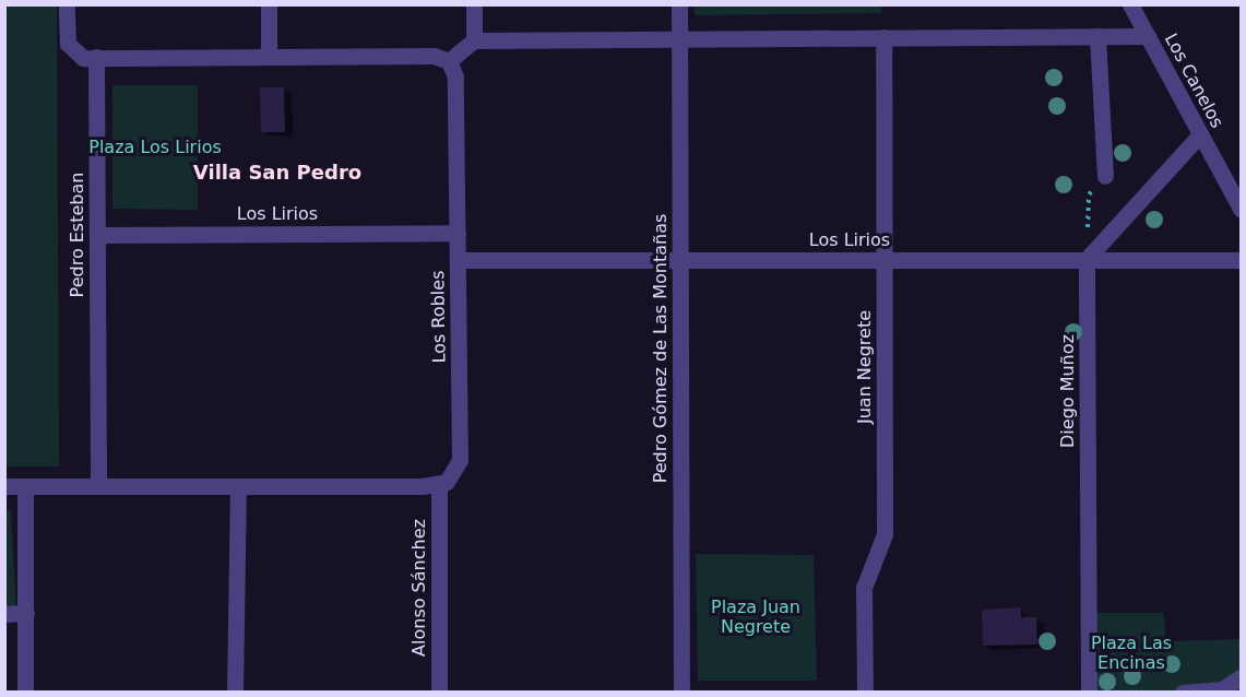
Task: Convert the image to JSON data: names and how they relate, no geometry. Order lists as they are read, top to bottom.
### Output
{
  "streets": {
    "street": [
      "Los Canelos",
      "Los Lirios",
      "Pedro Esteban",
      "Los Robles",
      "Pedro Gómez de Las Montañas",
      "Juan Negrete",
      "Diego Muñoz",
      "Alonso Sánchez"
    ]
  },
  "crossings": [
    ["Los Lirios", "Pedro Esteban"],
    ["Los Lirios", "Los Robles"],
    ["Los Lirios", "Pedro Gómez de Las Montañas"],
    ["Los Lirios", "Juan Negrete"],
    ["Los Lirios", "Diego Muñoz"],
    ["Los Robles", "Alonso Sánchez"]
  ],
  "districts": ["Villa San Pedro"],
  "parks": ["Plaza Los Lirios", "Plaza Juan Negrete", "Plaza Las Encinas"]
}
